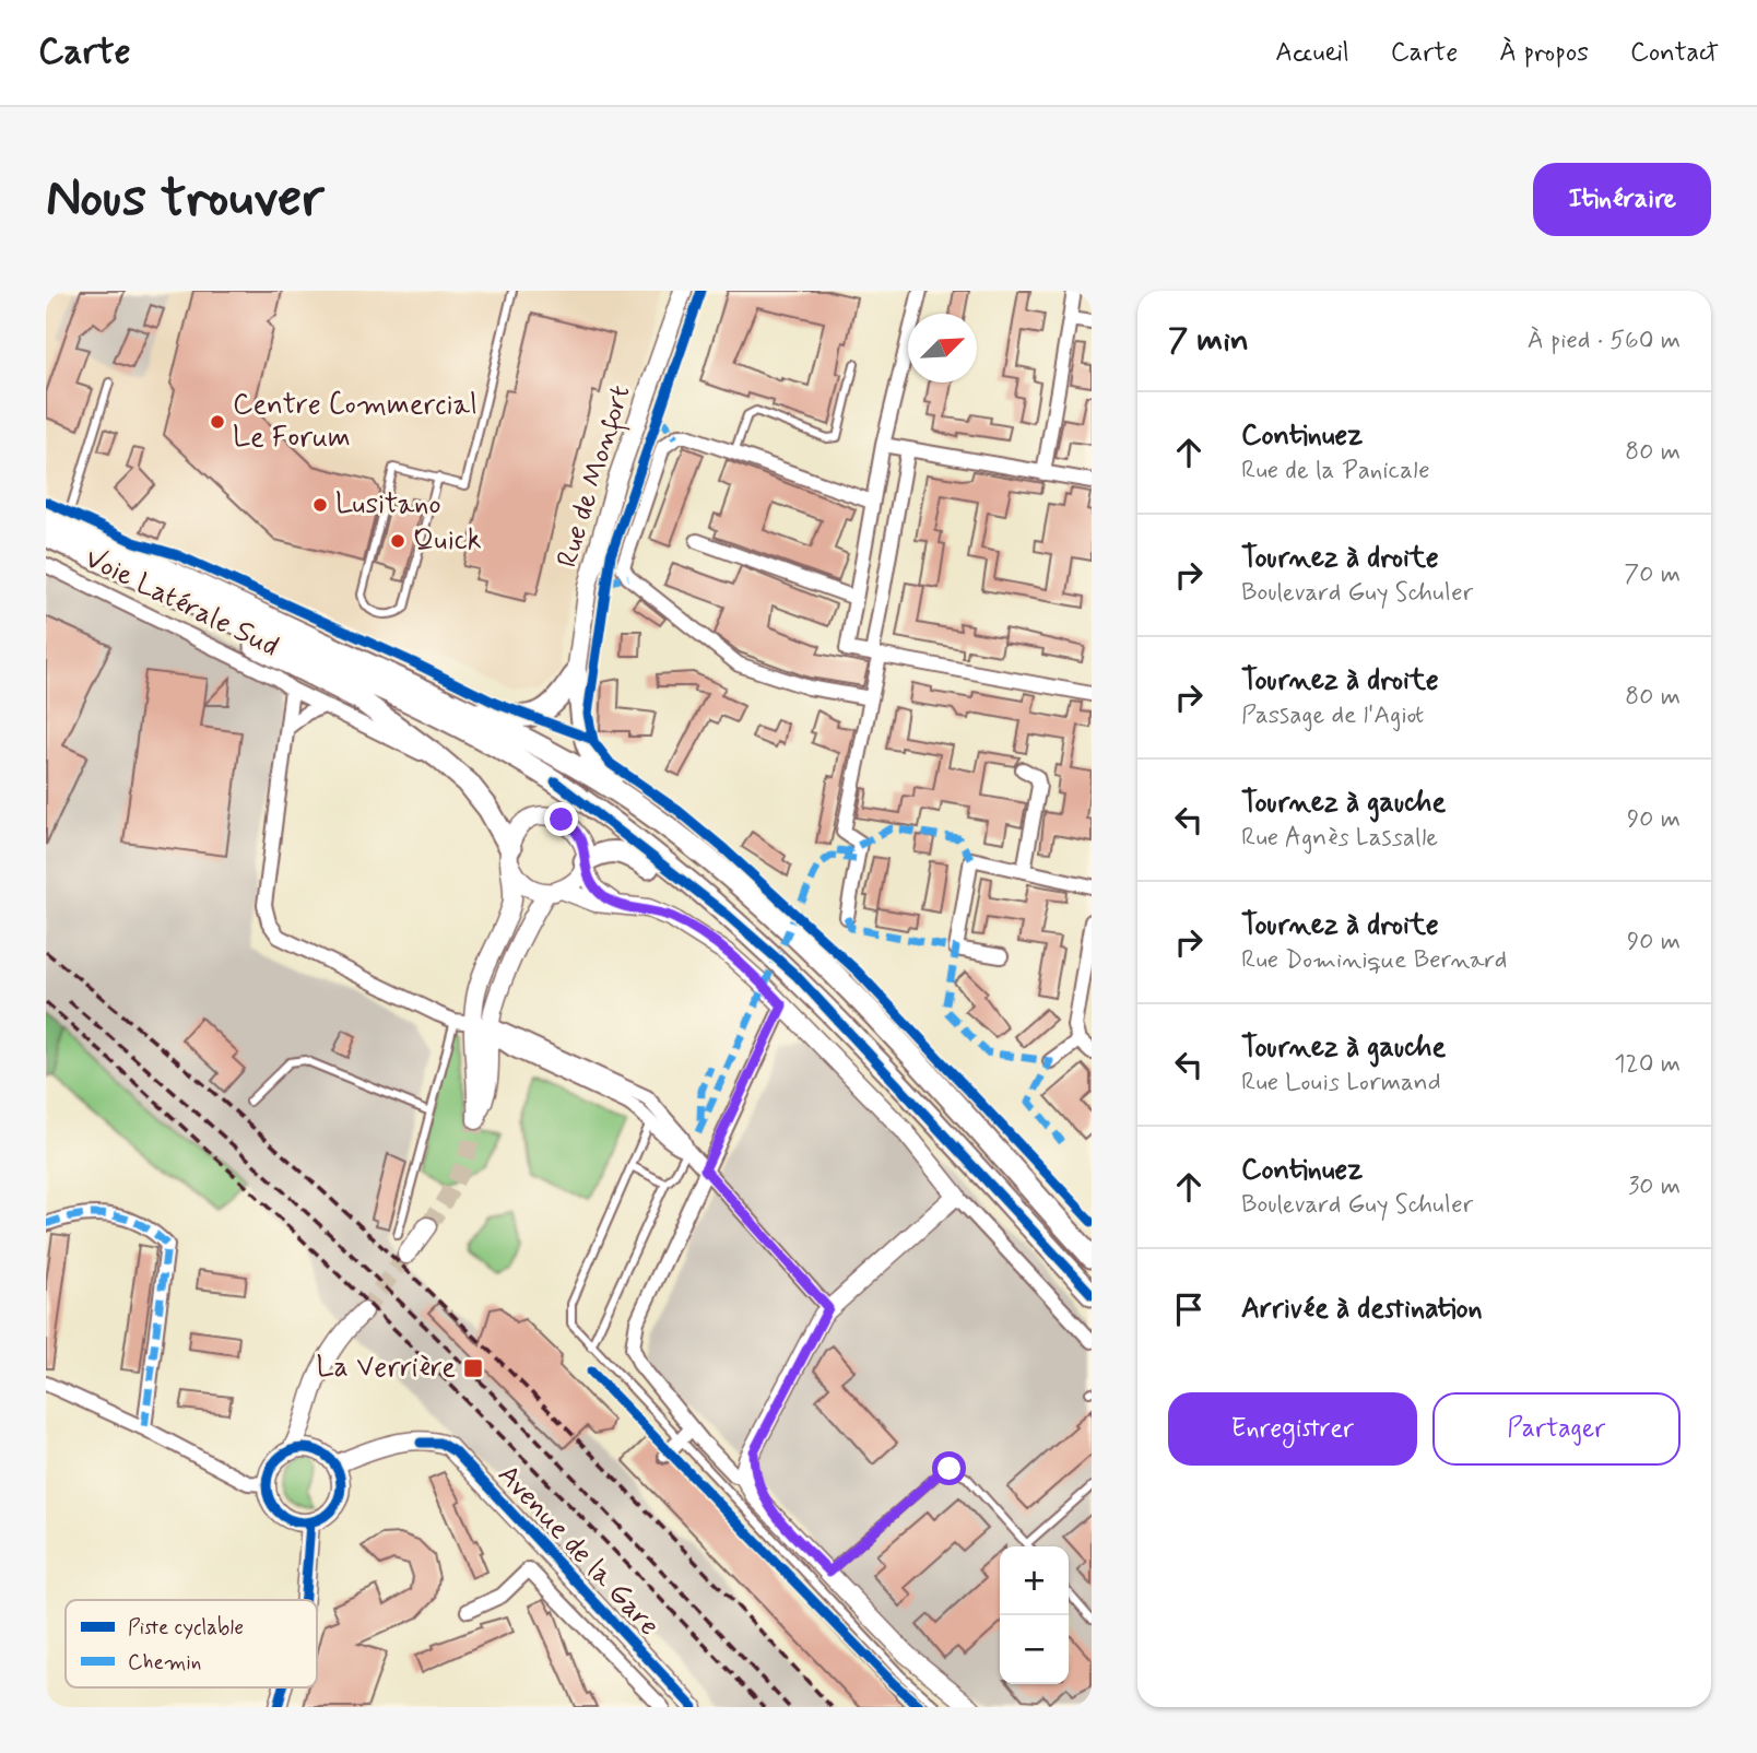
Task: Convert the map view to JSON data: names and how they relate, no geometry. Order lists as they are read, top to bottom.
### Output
{
  "streets": {
    "street": ["Rue de Monfort", "Voie Latérale Sud", "Avenue de la Gare"]
  },
  "places": {
    "other": ["Centre Commercial Le Forum", "Lusitano", "Quick"],
    "transit": ["La Verrière"]
  },
  "legend": ["Piste cyclable", "Chemin"],
  "north": "top right",
  "page": {
    "header": "Carte",
    "nav": [
      "Accueil",
      "Carte",
      "À propos",
      "Contact"
    ],
    "buttons": [
      "Itinéraire",
      ["Enregistrer", "Partager"]
    ],
    "title": "Nous trouver",
    "heading": ["7 min", "À pied · 560 m"],
    "list": [
      ["Continuez", "Rue de la Panicale", "80 m"],
      ["Tournez à droite", "Boulevard Guy Schuler", "70 m"],
      ["Tournez à droite", "Passage de l'Agiot", "80 m"],
      ["Tournez à gauche", "Rue Agnès Lassalle", "90 m"],
      ["Tournez à droite", "Rue Dominique Bernard", "90 m"],
      ["Tournez à gauche", "Rue Louis Lormand", "120 m"],
      ["Continuez", "Boulevard Guy Schuler", "30 m"],
      "Arrivée à destination"
    ],
    "map_buttons": ["+", "−"]
  }
}
